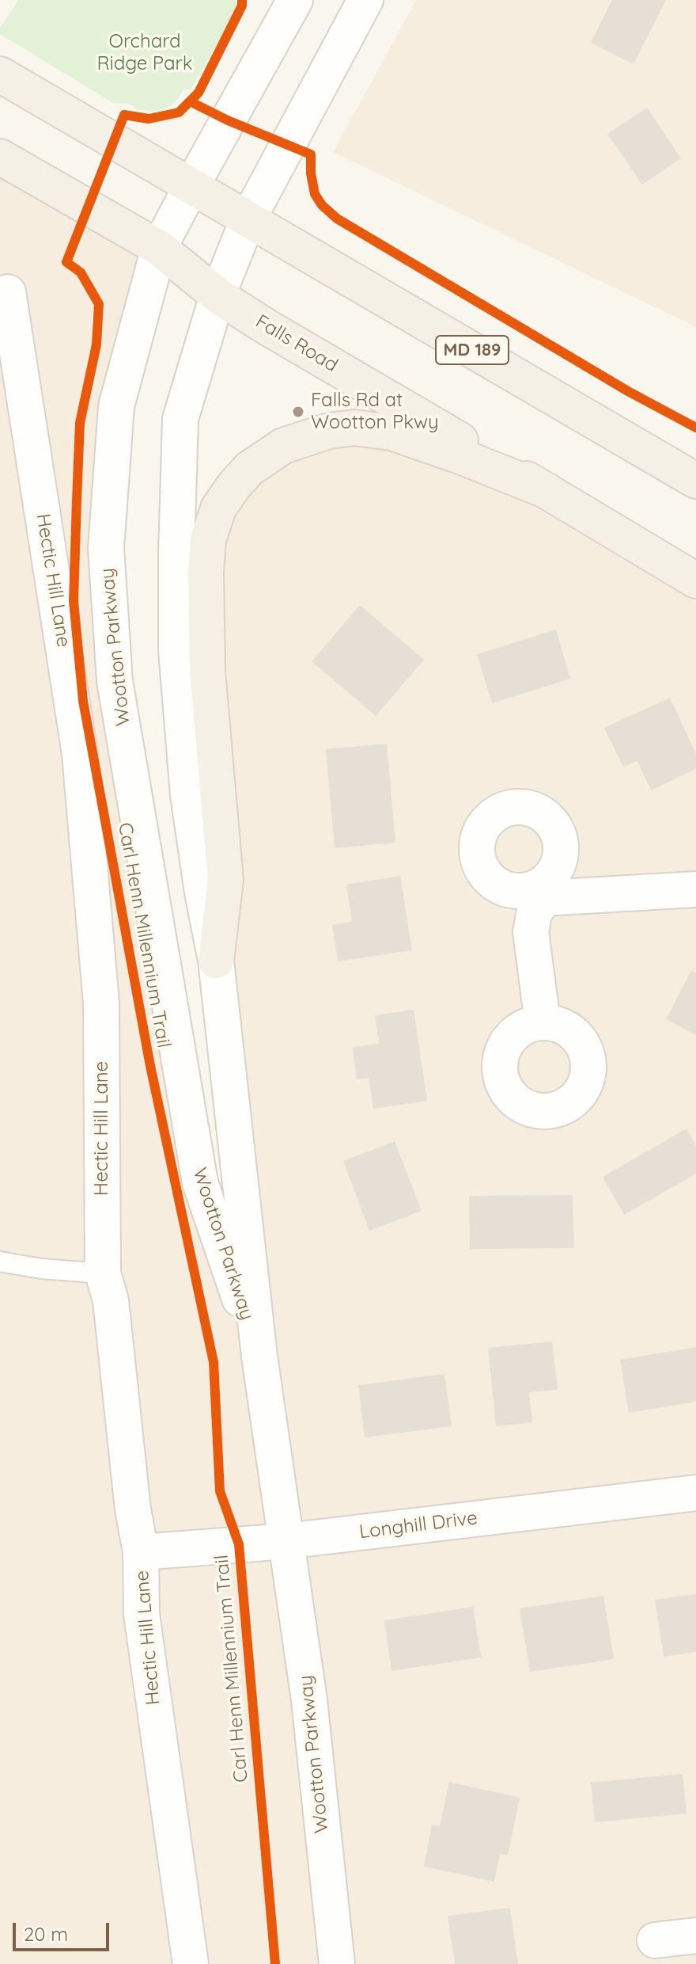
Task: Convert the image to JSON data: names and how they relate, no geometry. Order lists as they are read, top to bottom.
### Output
{
  "streets": {
    "main road": [
      "Falls Road",
      "MD 189",
      "Hectic Hill Lane",
      "Wootton Parkway",
      "Longhill Drive"
    ],
    "cycle path": ["Carl Henn Millennium Trail"]
  },
  "crossings": [
    ["Falls Road", "Wootton Parkway"],
    ["MD 189", "Wootton Parkway"],
    ["Hectic Hill Lane", "Longhill Drive"],
    ["Wootton Parkway", "Longhill Drive"]
  ],
  "parks": ["Orchard Ridge Park"],
  "places": ["Falls Rd at Wootton Pkwy"],
  "scale_bar": "20 m"
}
